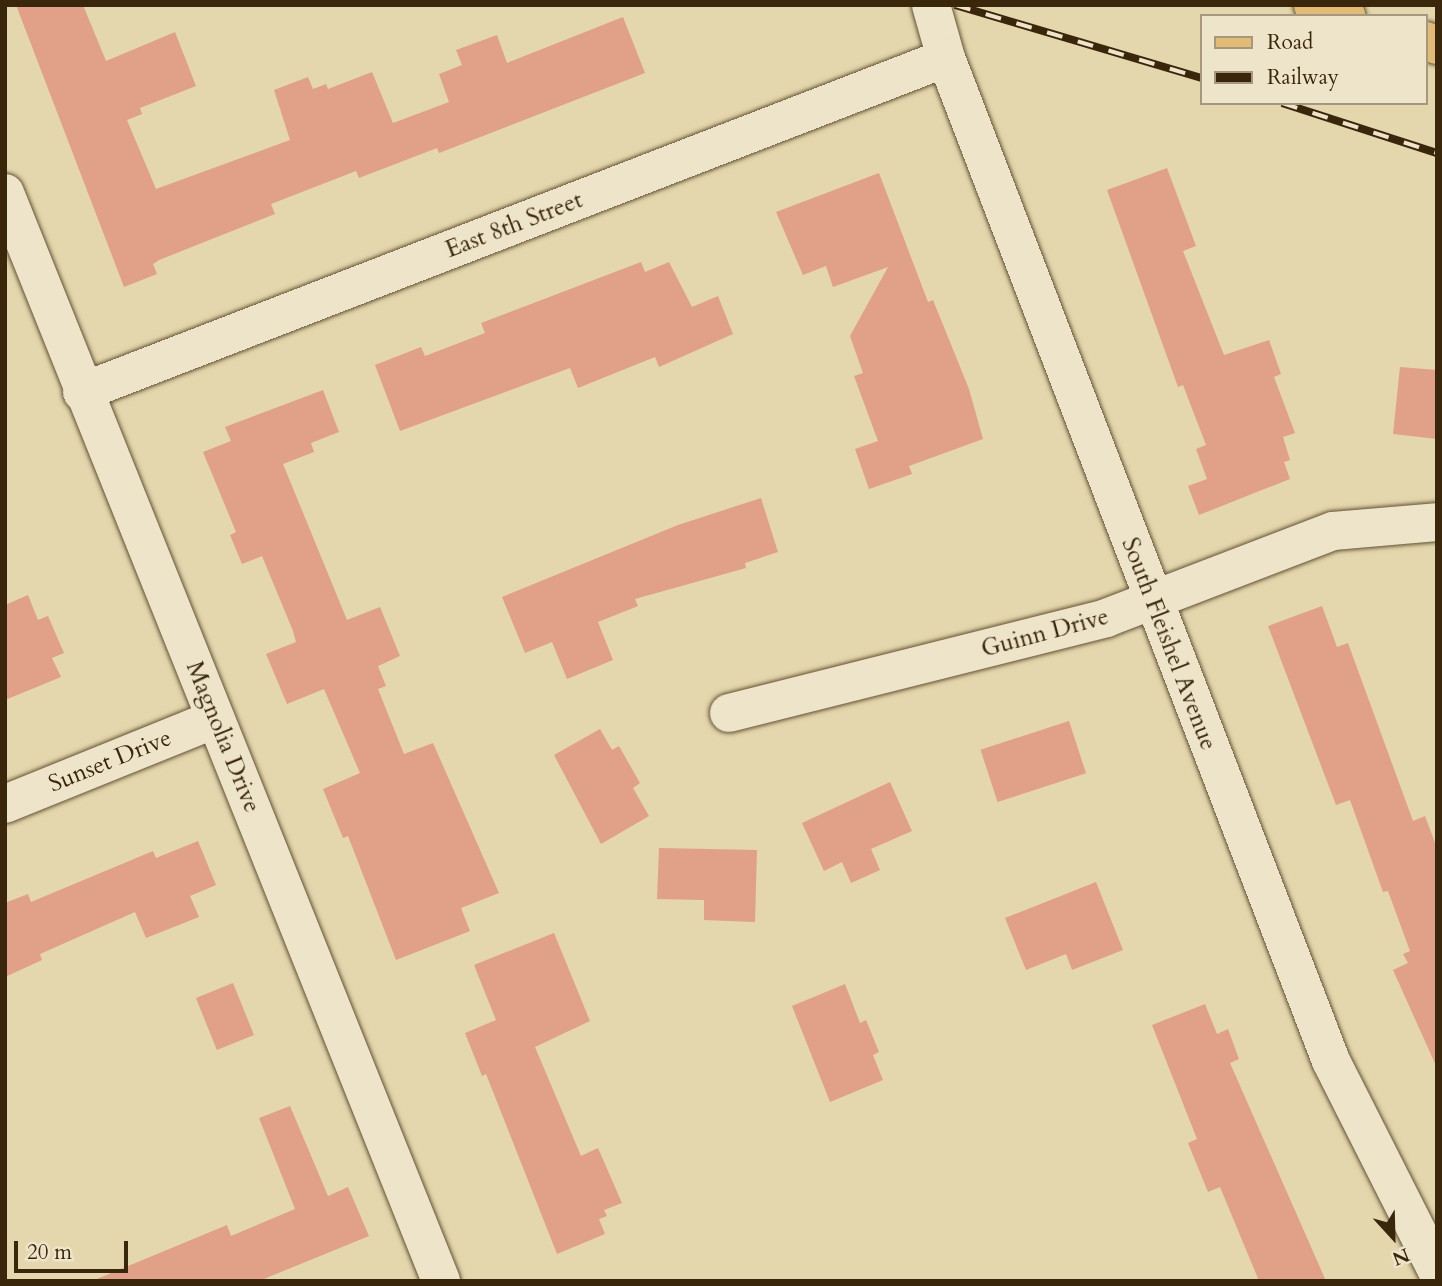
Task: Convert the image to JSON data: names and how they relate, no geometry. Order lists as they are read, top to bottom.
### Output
{
  "streets": {
    "street": [
      "East 8th Street",
      "Guinn Drive",
      "South Fleishel Avenue",
      "Magnolia Drive",
      "Sunset Drive"
    ]
  },
  "crossings": [
    ["East 8th Street", "South Fleishel Avenue"],
    ["East 8th Street", "Magnolia Drive"],
    ["Guinn Drive", "South Fleishel Avenue"],
    ["Magnolia Drive", "Sunset Drive"]
  ],
  "legend": ["Road", "Railway"],
  "scale_bar": "20 m",
  "north": "bottom"
}
